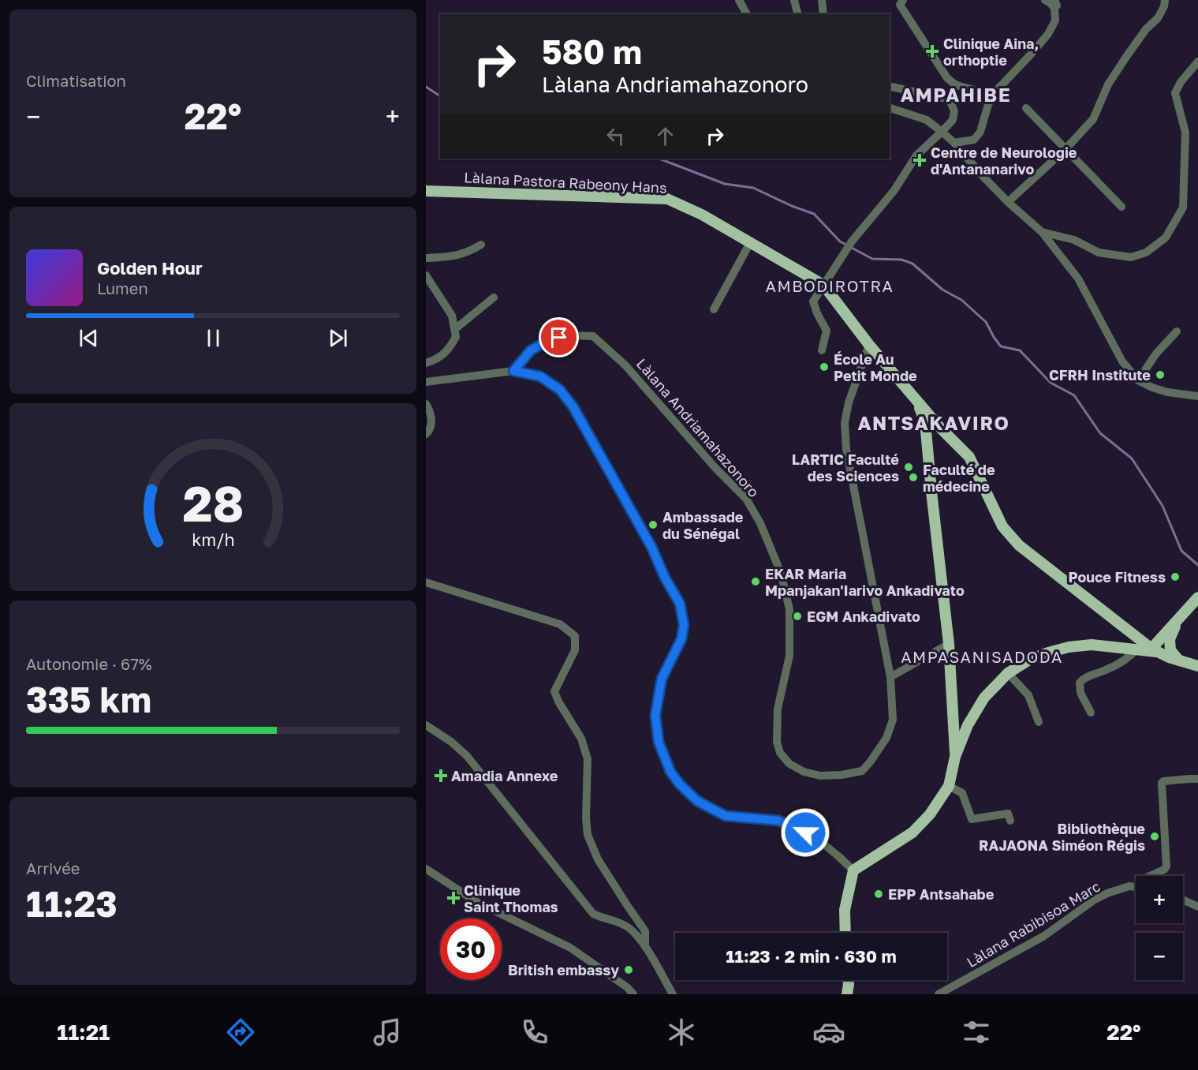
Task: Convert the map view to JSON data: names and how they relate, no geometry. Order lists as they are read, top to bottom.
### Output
{
  "streets": {
    "main road": ["Làlana Pastora Rabeony Hans"],
    "street": ["Làlana Andriamahazonoro", "Làlana Rabibisoa Marc"]
  },
  "districts": [
    "AMPAHIBE",
    "AMBODIROTRA",
    "ANTSAKAVIRO",
    "AMPASANISADODA"
  ],
  "places": {
    "health": [
      "Clinique Aina, orthoptie",
      "Centre de Neurologie d'Antananarivo",
      "Amadia Annexe",
      "Clinique Saint Thomas"
    ],
    "other": [
      "École Au Petit Monde",
      "CFRH Institute",
      "LARTIC Faculté des Sciences",
      "Faculté de médecine",
      "Ambassade du Sénégal",
      "Pouce Fitness",
      "EKAR Maria Mpanjakan'Iarivo Ankadivato",
      "EGM Ankadivato",
      "Bibliothèque RAJAONA Siméon Régis",
      "EPP Antsahabe",
      "British embassy"
    ]
  },
  "page": {
    "tile": [
      "Climatisation",
      ["Autonomie · 67%", "335 km"],
      ["Arrivée", "11:23"]
    ],
    "turn": ["580 m", "Làlana Andriamahazonoro"],
    "heat": ["−", "22°", "+"],
    "song": ["Golden Hour", "Lumen"],
    "map_buttons": ["+", "−"],
    "limit": "30",
    "trip": "11:23 · 2 min · 630 m",
    "tabs": ["11:21", "22°"],
    "gauge": ["28", "km/h"]
  }
}
